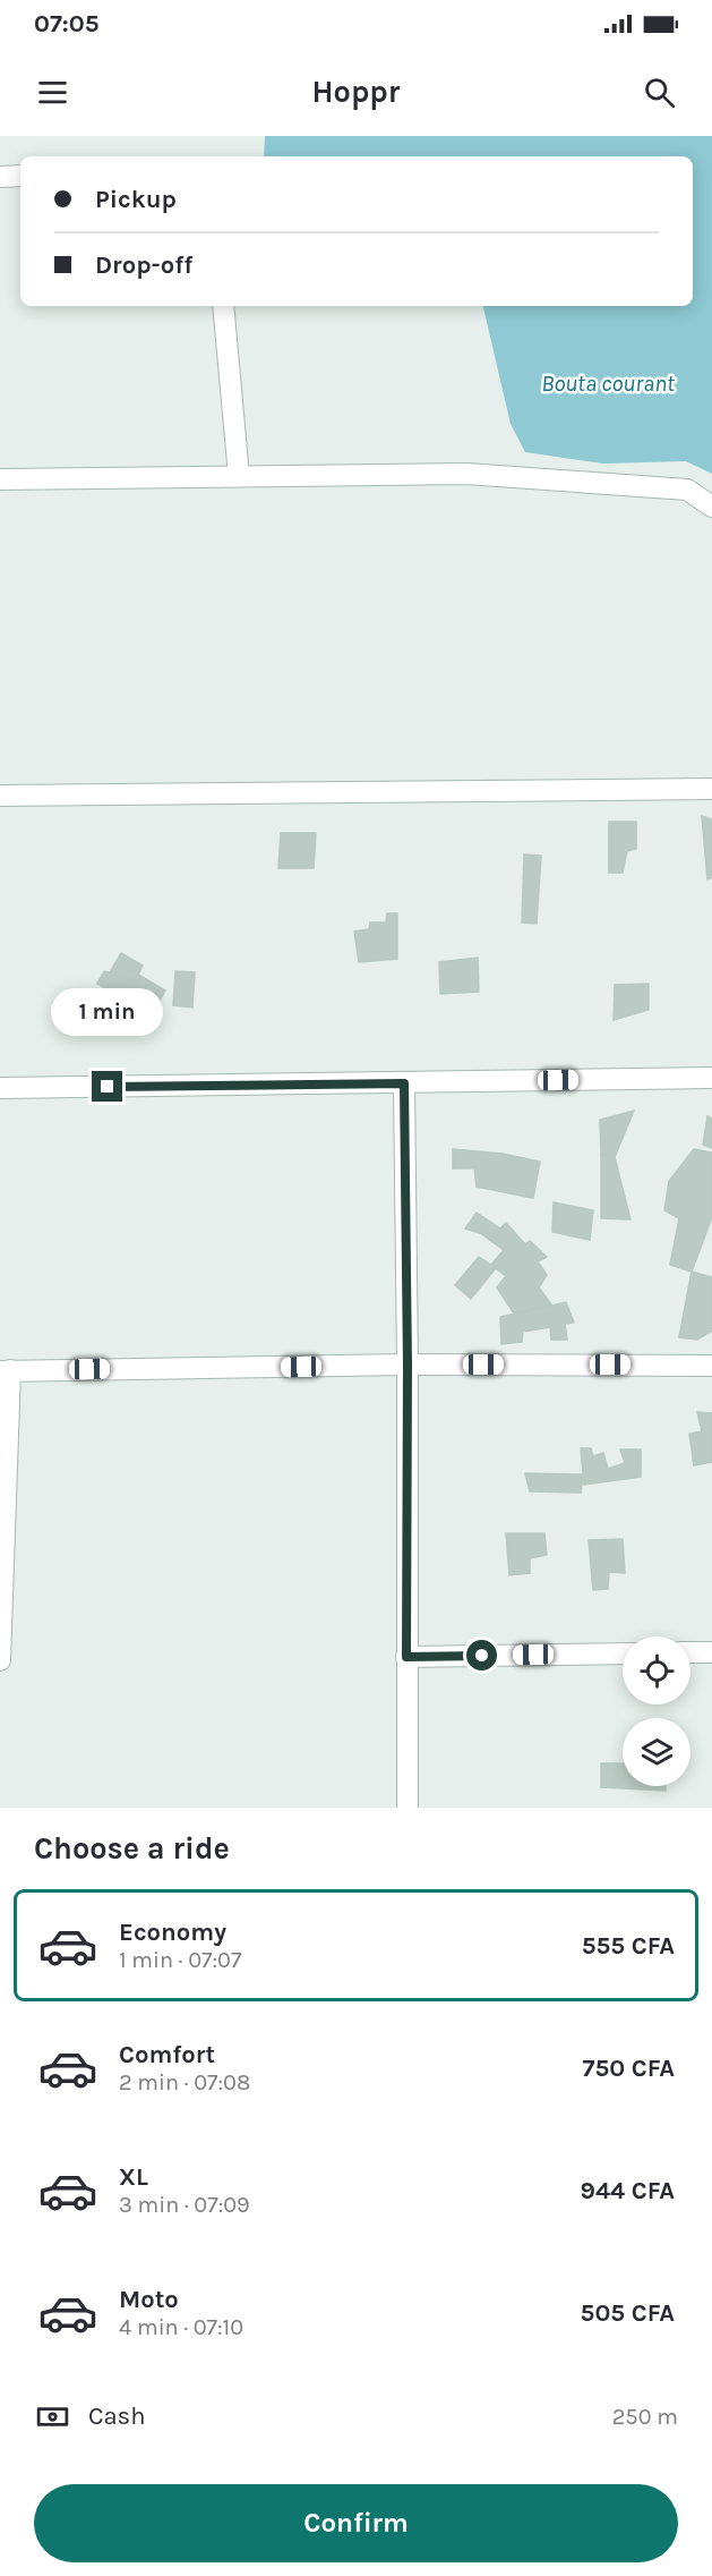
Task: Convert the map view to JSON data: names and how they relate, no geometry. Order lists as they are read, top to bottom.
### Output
{
  "water": ["Bouta courant"],
  "page": {
    "status": "07:05",
    "header": "Hoppr",
    "banner": ["Pickup", "Drop-off"],
    "bubble": "1 min",
    "heading": "Choose a ride",
    "list": [
      {
        "name": "Economy",
        "note": "1 min · 07:07",
        "value": "555 CFA"
      },
      {
        "name": "Comfort",
        "note": "2 min · 07:08",
        "value": "750 CFA"
      },
      {
        "name": "XL",
        "note": "3 min · 07:09",
        "value": "944 CFA"
      },
      {
        "name": "Moto",
        "note": "4 min · 07:10",
        "value": "505 CFA"
      }
    ],
    "pay": ["Cash", "250 m"],
    "buttons": "Confirm"
  }
}
